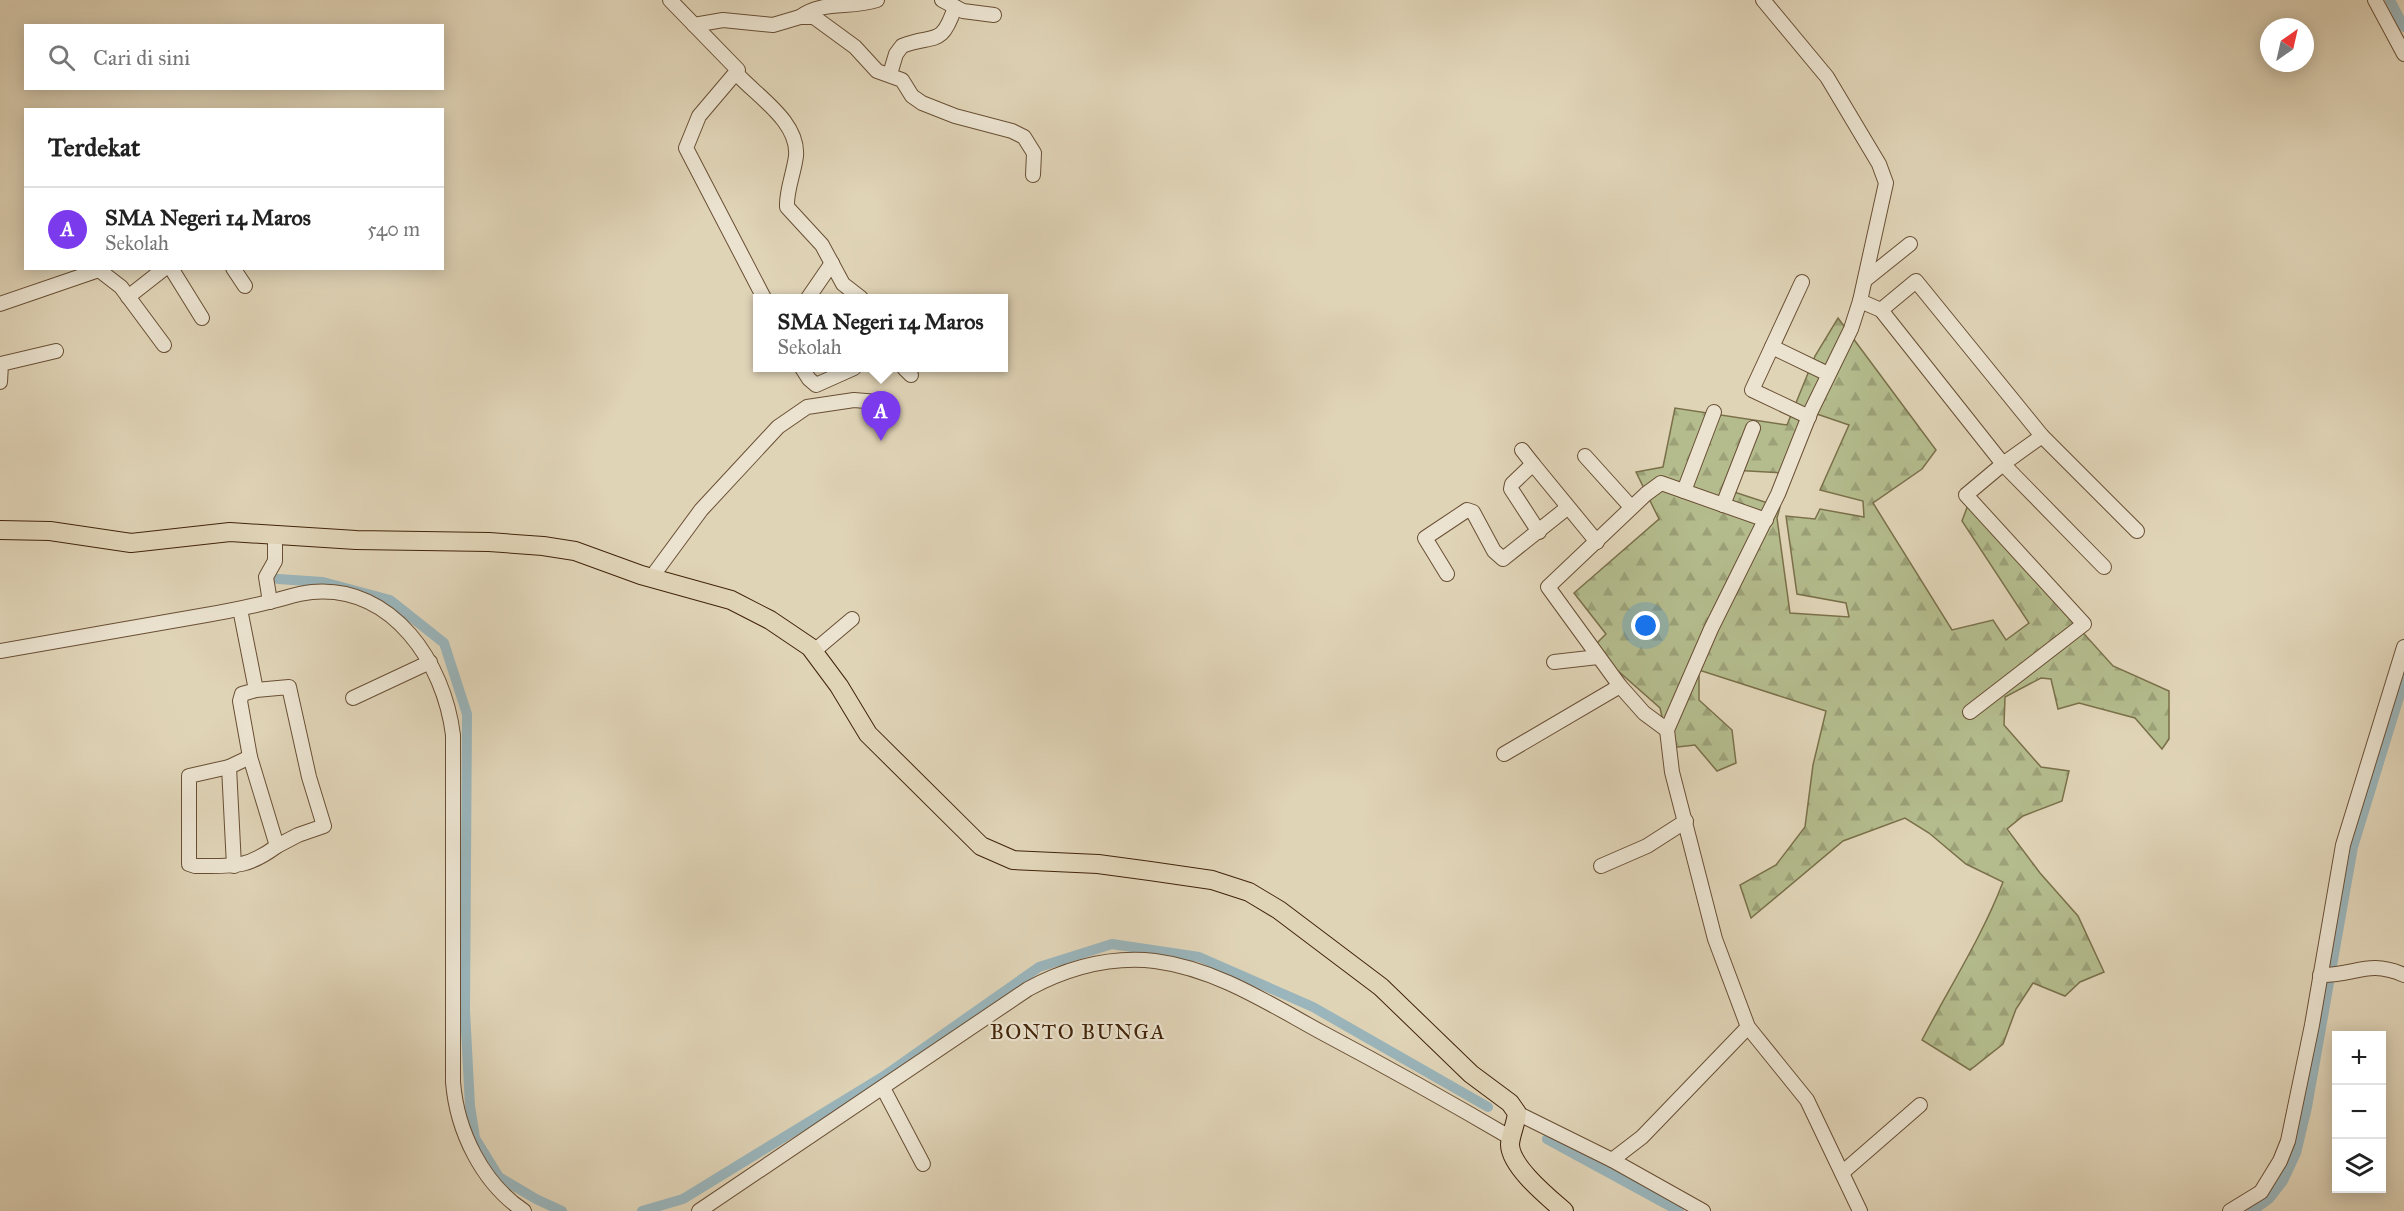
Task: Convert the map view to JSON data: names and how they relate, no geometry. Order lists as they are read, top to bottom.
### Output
{
  "districts": ["BONTO BUNGA"],
  "north": "top right",
  "page": {
    "search": "Cari di sini",
    "heading": "Terdekat",
    "list": [
      {
        "mark": "A",
        "name": "SMA Negeri 14 Maros",
        "note": "Sekolah",
        "value": "540 m"
      }
    ],
    "popup": ["SMA Negeri 14 Maros", "Sekolah"],
    "pins": "A",
    "map_buttons": ["+", "−"]
  }
}
